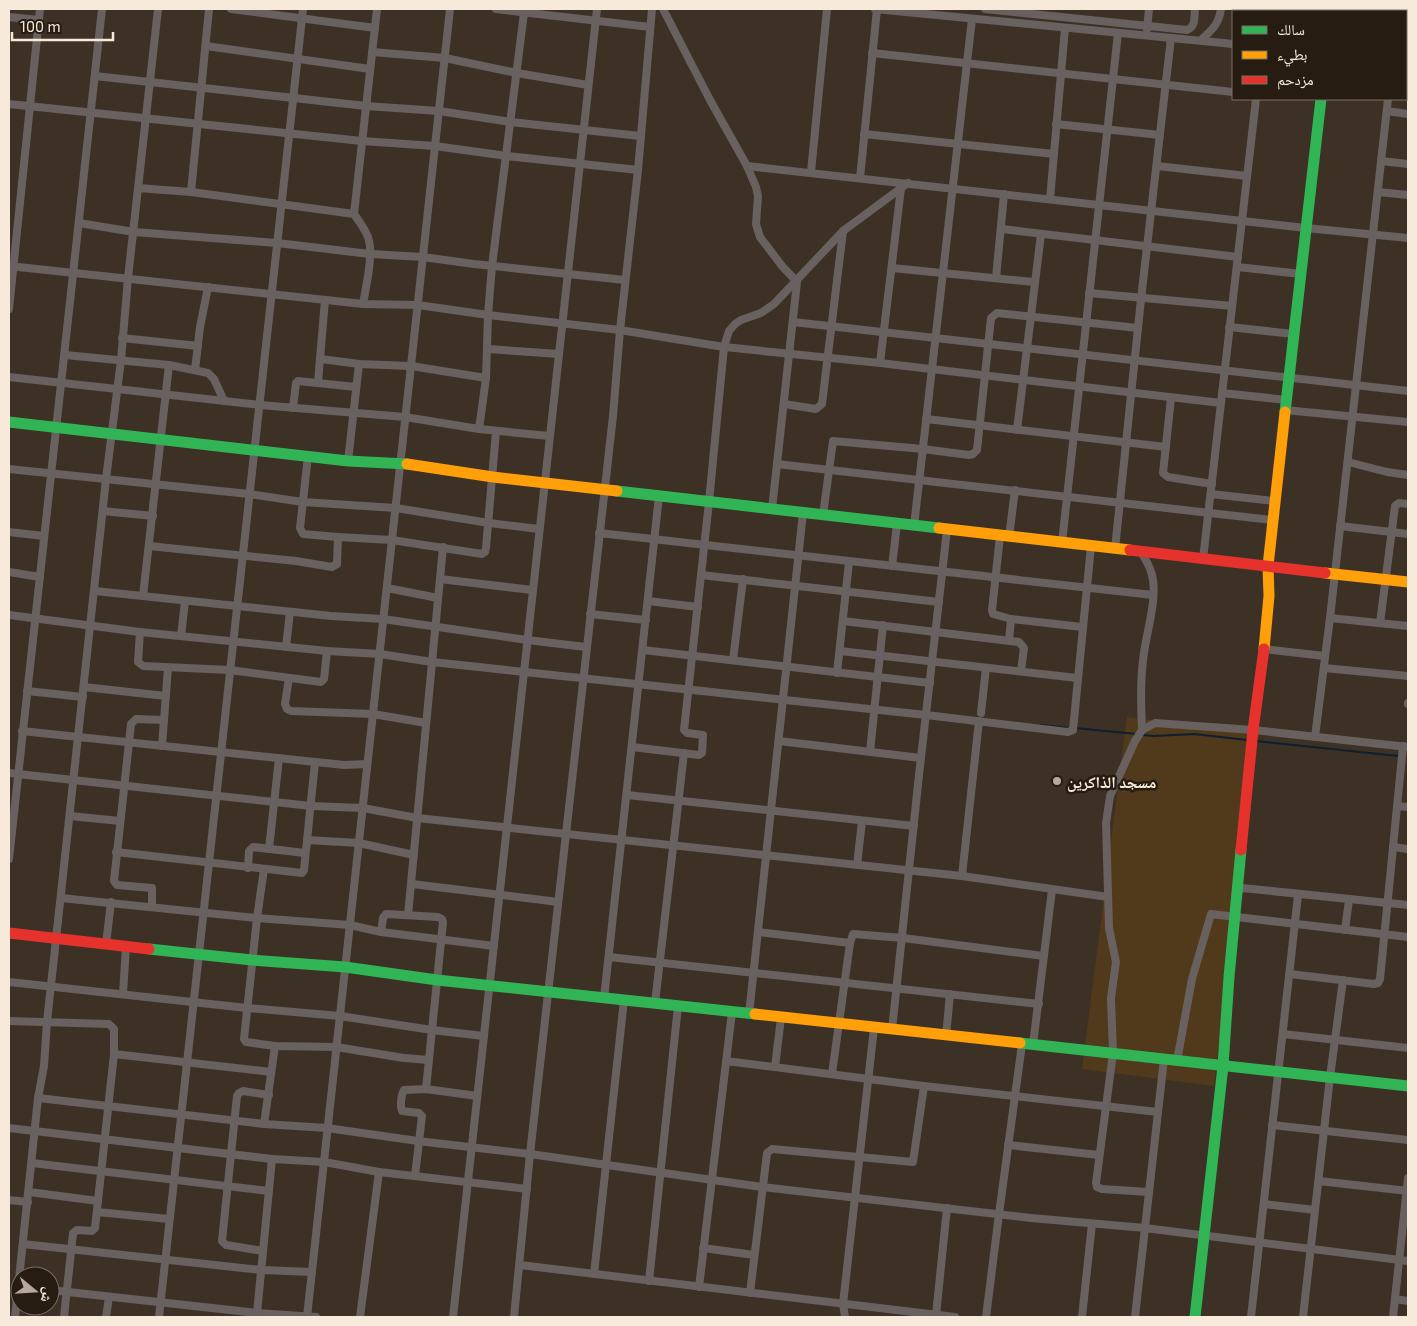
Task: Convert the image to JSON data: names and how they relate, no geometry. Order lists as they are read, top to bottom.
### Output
{
  "places": ["مسجد الذاكرين"],
  "legend": ["سالك", "بطيء", "مزدحم"],
  "scale_bar": "100 m",
  "north": "right"
}
